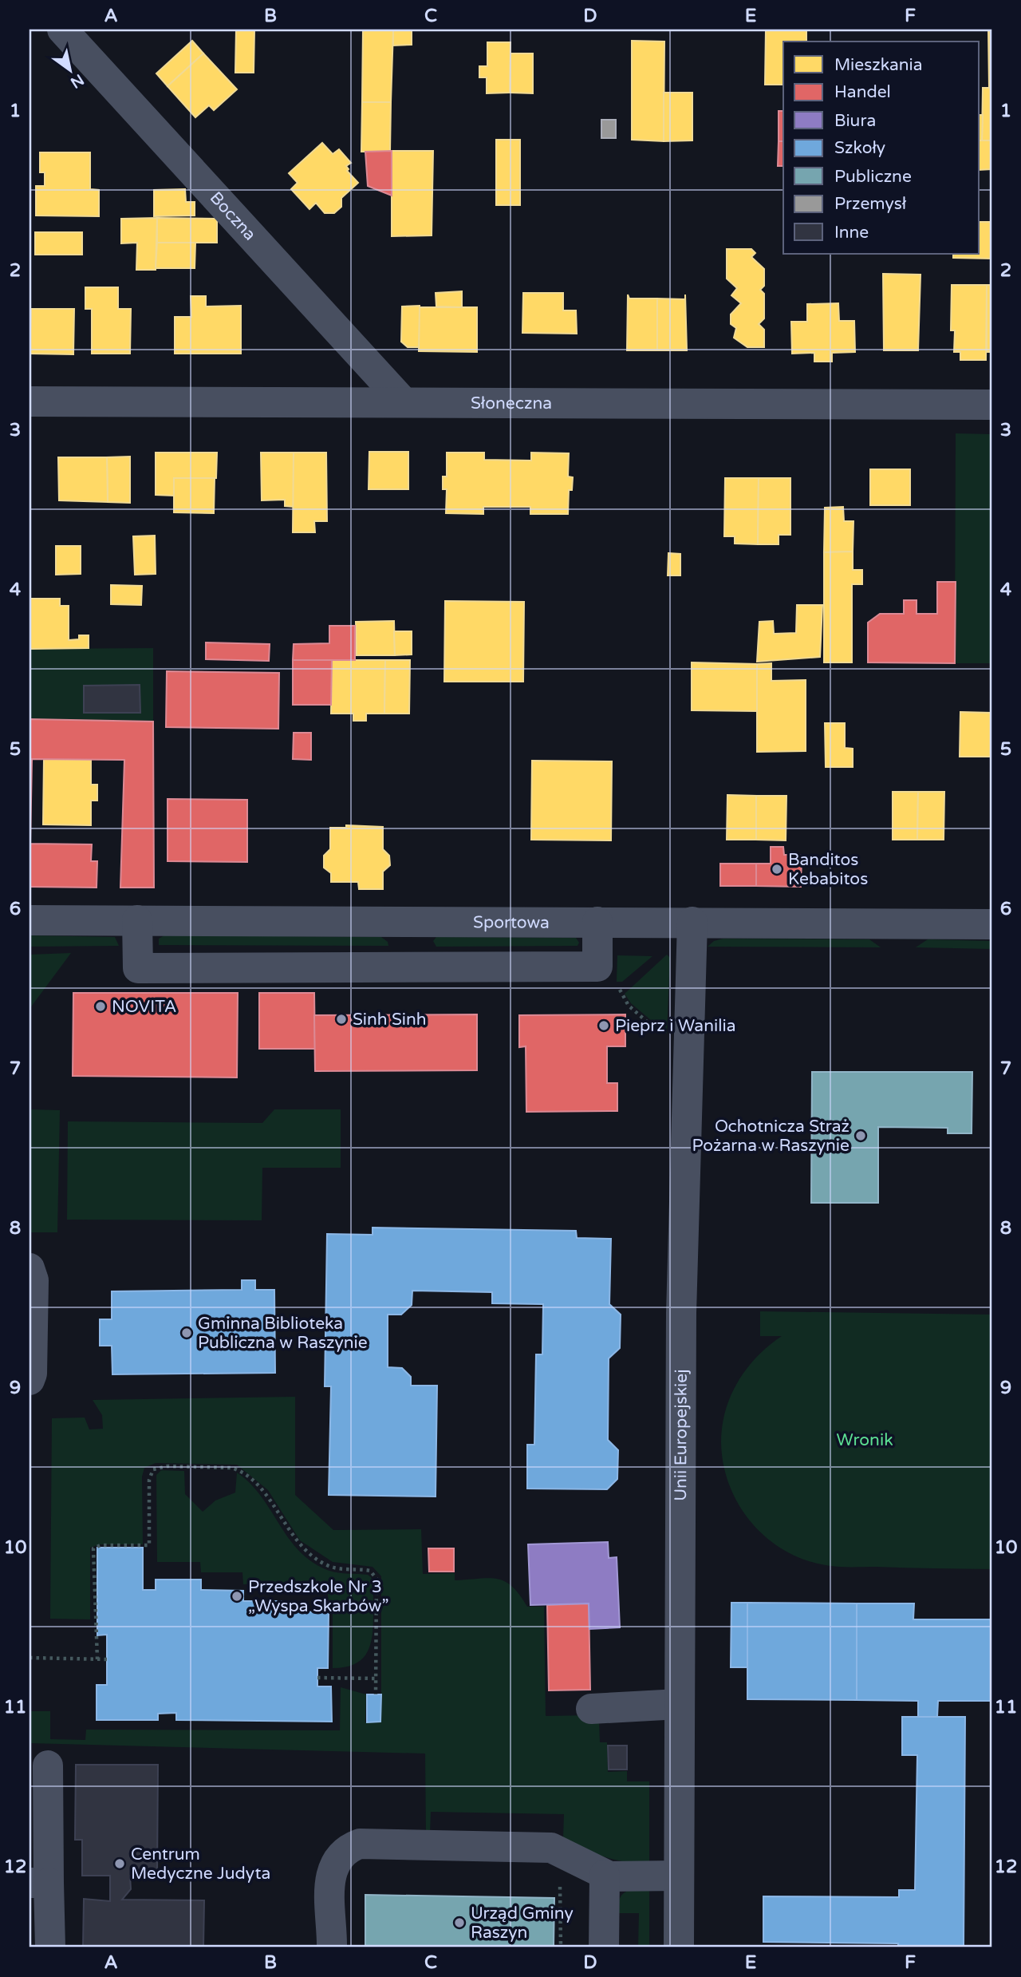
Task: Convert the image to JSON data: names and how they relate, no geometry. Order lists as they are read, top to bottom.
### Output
{
  "streets": {
    "street": [
      "Boczna",
      "Słoneczna",
      "Sportowa",
      "Unii Europejskiej"
    ]
  },
  "crossings": [
    ["Boczna", "Słoneczna"],
    ["Sportowa", "Unii Europejskiej"]
  ],
  "parks": ["Wronik"],
  "places": [
    "Banditos Kebabitos",
    "NOVITA",
    "Sinh Sinh",
    "Pieprz i Wanilia",
    "Ochotnicza Straż Pożarna w Raszynie",
    "Gminna Biblioteka Publiczna w Raszynie",
    "Przedszkole Nr 3 „Wyspa Skarbów”",
    "Centrum Medyczne Judyta",
    "Urząd Gminy Raszyn"
  ],
  "legend": [
    "Mieszkania",
    "Handel",
    "Biura",
    "Szkoły",
    "Publiczne",
    "Przemysł",
    "Inne"
  ],
  "north": "bottom right",
  "grid": {
    "columns": [
      "A",
      "B",
      "C",
      "D",
      "E",
      "F"
    ],
    "rows": [
      "1",
      "2",
      "3",
      "4",
      "5",
      "6",
      "7",
      "8",
      "9",
      "10",
      "11",
      "12"
    ]
  }
}
